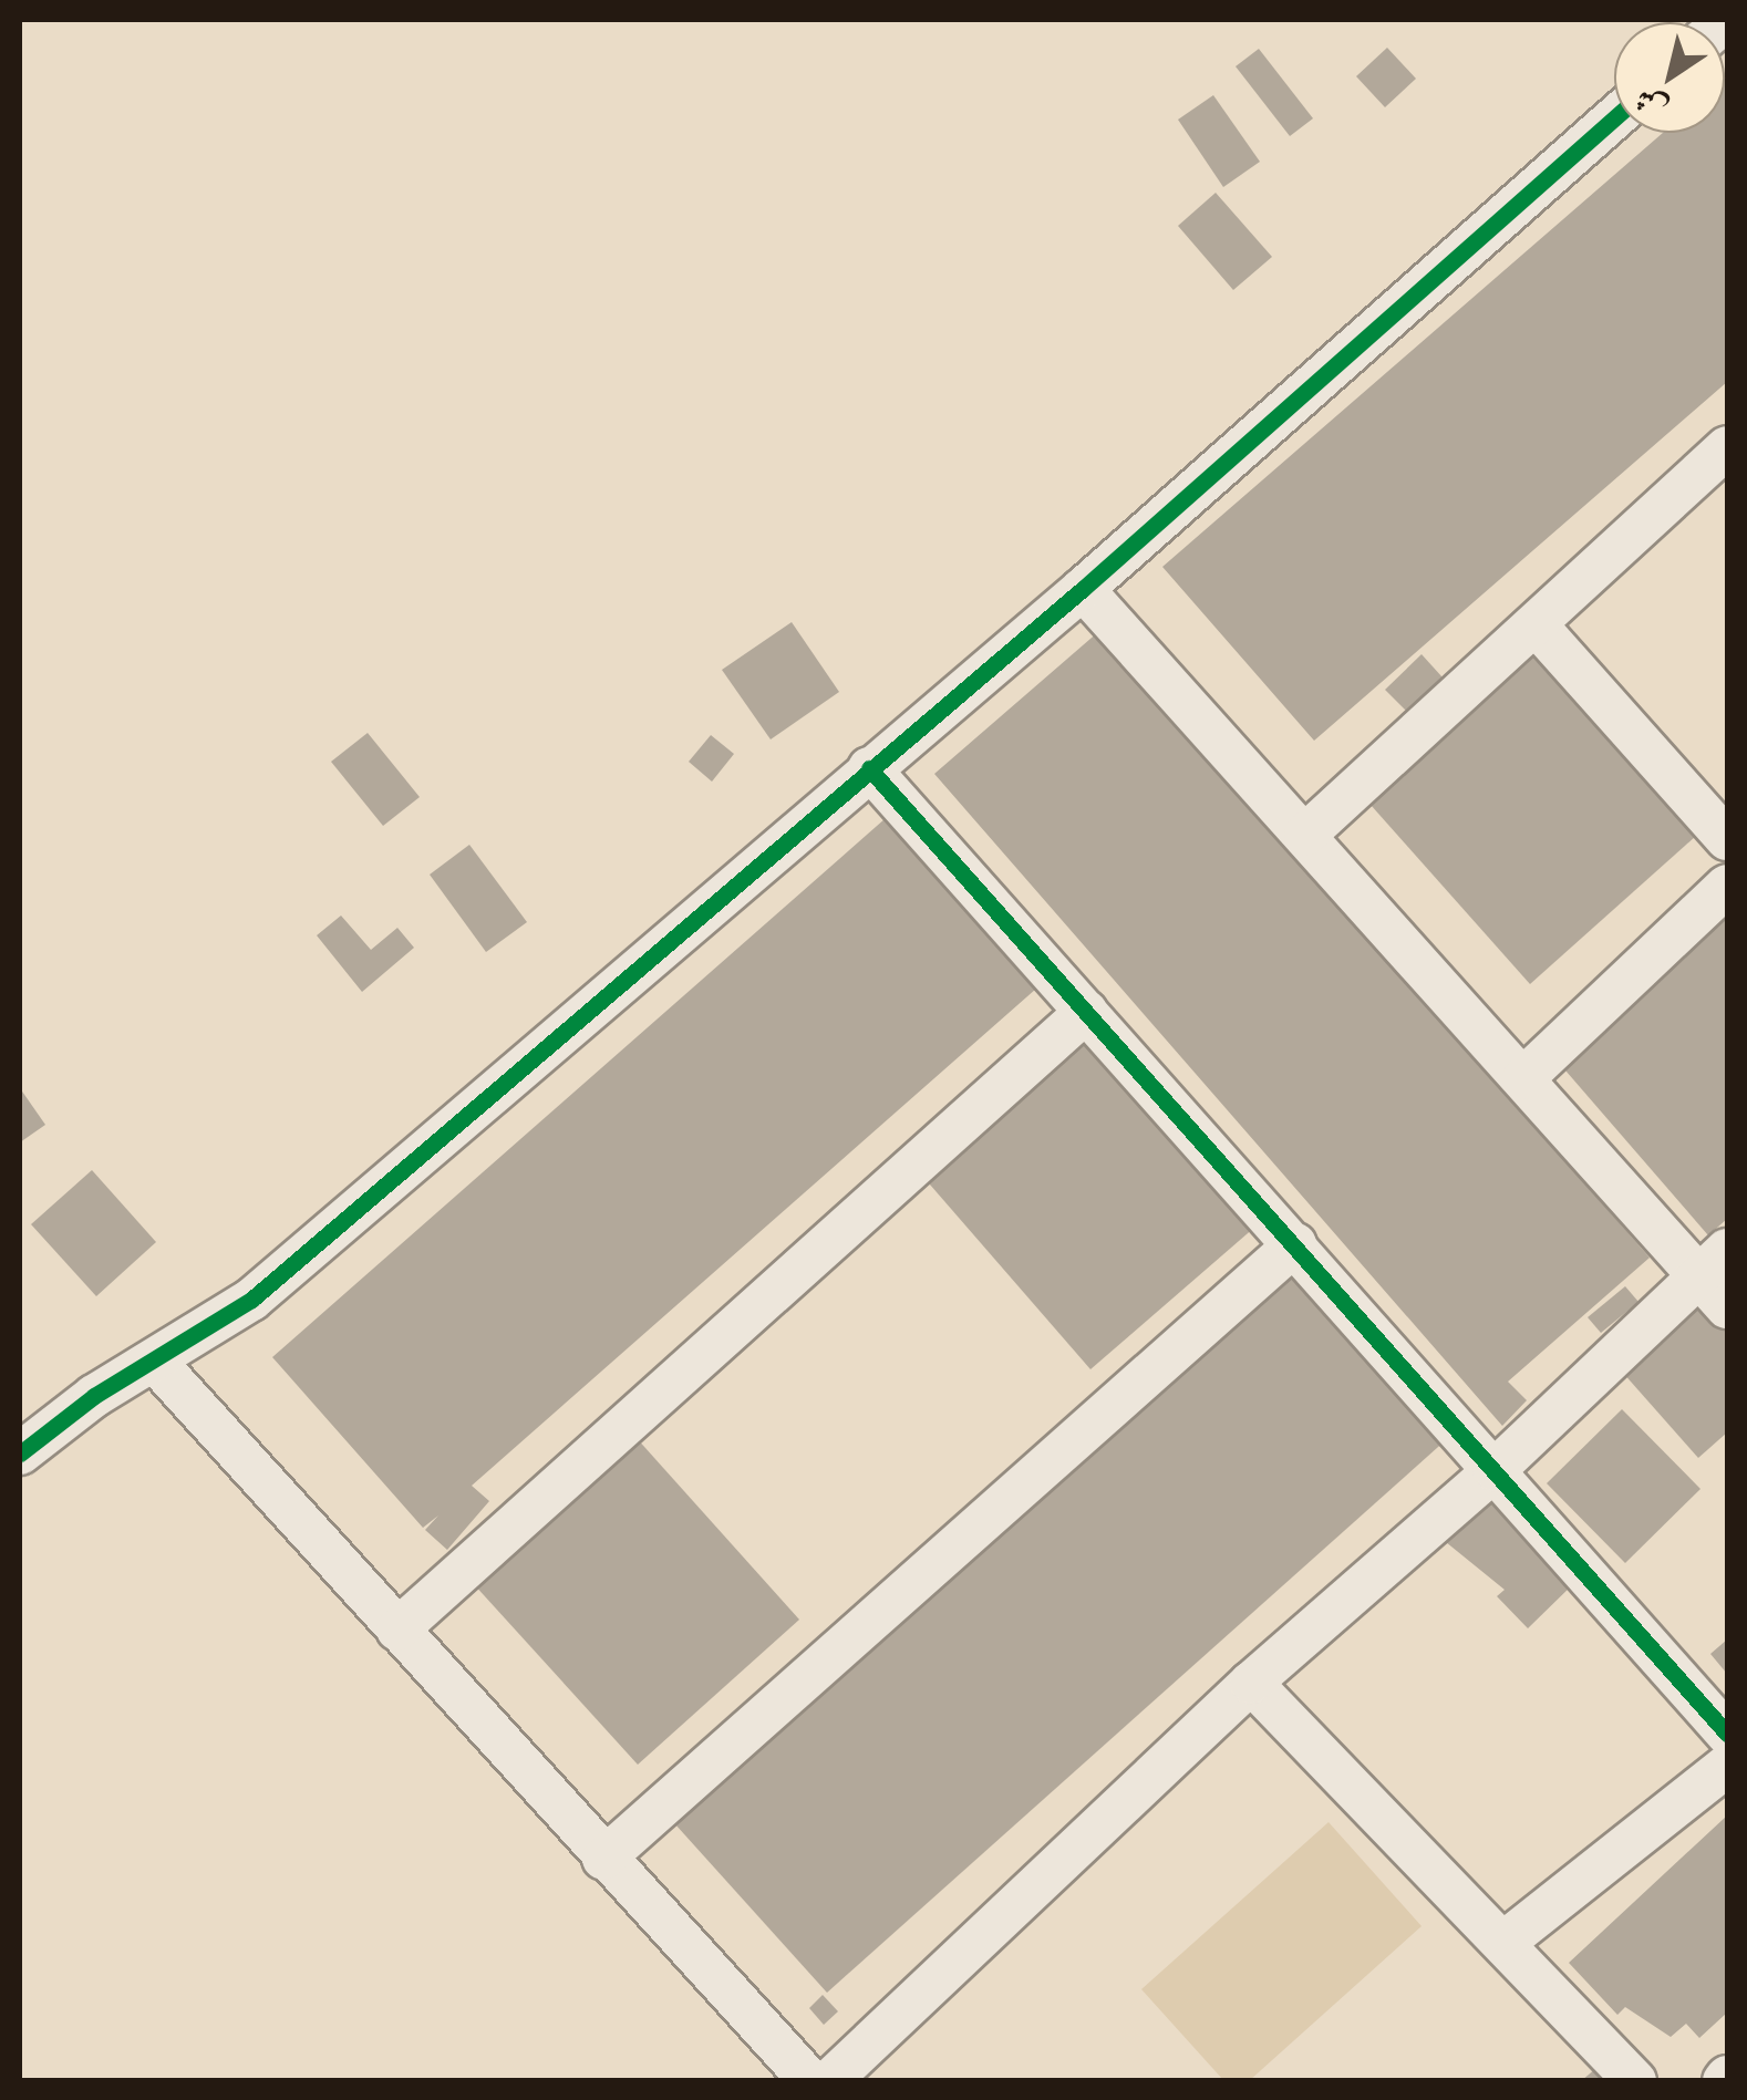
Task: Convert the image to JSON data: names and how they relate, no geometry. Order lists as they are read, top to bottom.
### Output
{
  "north": "bottom left"
}
